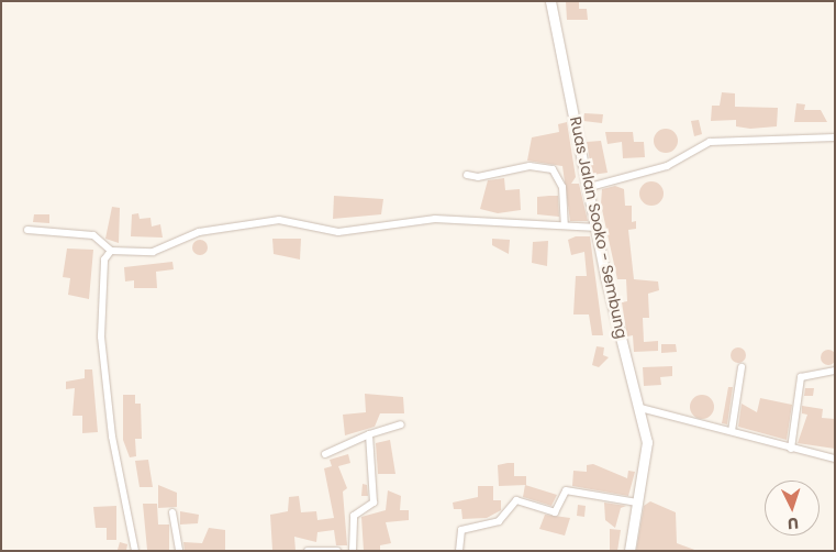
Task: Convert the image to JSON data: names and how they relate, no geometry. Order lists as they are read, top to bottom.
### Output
{
  "streets": {
    "main road": ["Ruas Jalan Sooko - Sembung"]
  },
  "north": "bottom"
}
